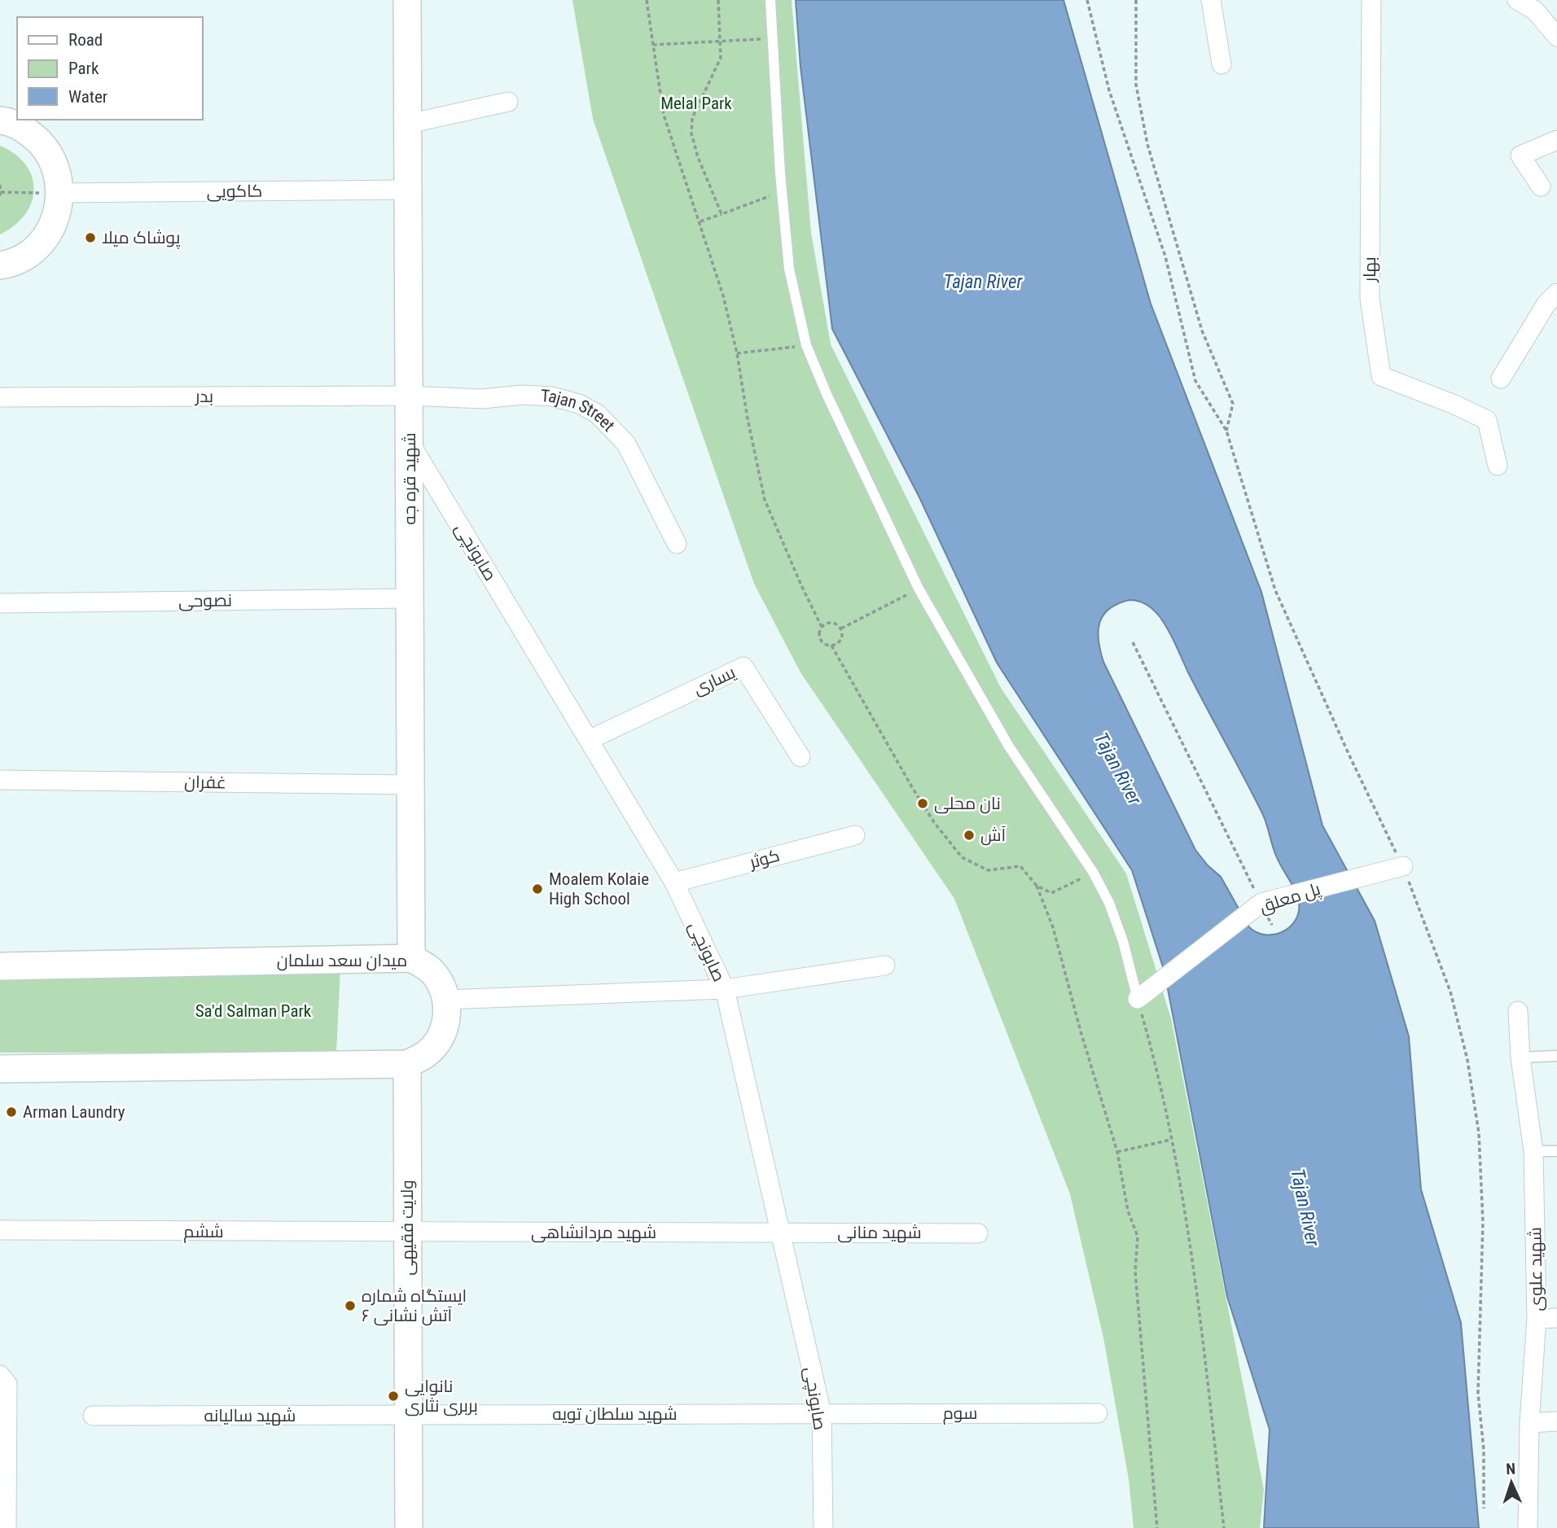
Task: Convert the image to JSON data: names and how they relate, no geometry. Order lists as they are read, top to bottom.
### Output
{
  "streets": {
    "street": [
      "کاکویی",
      "بهار",
      "بدر",
      "Tajan Street",
      "شهید قره جه",
      "صابونچی",
      "نصوحی",
      "یساری",
      "غفران",
      "کوثر",
      "پل معلق",
      "میدان سعد سلمان",
      "ولایت فقیهی",
      "ششم",
      "شهید مردانشاهی",
      "شهید منانی",
      "شهید علوی",
      "سوم",
      "شهید سلطان تویه",
      "شهید سالیانه"
    ]
  },
  "crossings": [
    ["کاکویی", "شهید قره جه"],
    ["بدر", "Tajan Street"],
    ["بدر", "شهید قره جه"],
    ["Tajan Street", "شهید قره جه"],
    ["شهید قره جه", "صابونچی"],
    ["شهید قره جه", "نصوحی"],
    ["شهید قره جه", "غفران"],
    ["شهید قره جه", "میدان سعد سلمان"],
    ["صابونچی", "یساری"],
    ["صابونچی", "کوثر"],
    ["صابونچی", "شهید مردانشاهی"],
    ["صابونچی", "شهید منانی"],
    ["صابونچی", "سوم"],
    ["صابونچی", "شهید سلطان تویه"],
    ["میدان سعد سلمان", "ولایت فقیهی"],
    ["ولایت فقیهی", "ششم"],
    ["ولایت فقیهی", "شهید مردانشاهی"],
    ["ولایت فقیهی", "شهید سلطان تویه"],
    ["ولایت فقیهی", "شهید سالیانه"],
    ["ششم", "شهید مردانشاهی"],
    ["شهید مردانشاهی", "شهید منانی"],
    ["سوم", "شهید سلطان تویه"],
    ["شهید سلطان تویه", "شهید سالیانه"]
  ],
  "water": ["Tajan River"],
  "parks": ["Melal Park", "Sa'd Salman Park"],
  "places": [
    "پوشاک میلا",
    "نان محلی",
    "آش",
    "Moalem Kolaie High School",
    "Arman Laundry",
    "ایستگاه شماره ۶ آتش نشانی",
    "نانوایی بربری نثاری"
  ],
  "legend": ["Road", "Park", "Water"],
  "north": "top"
}
